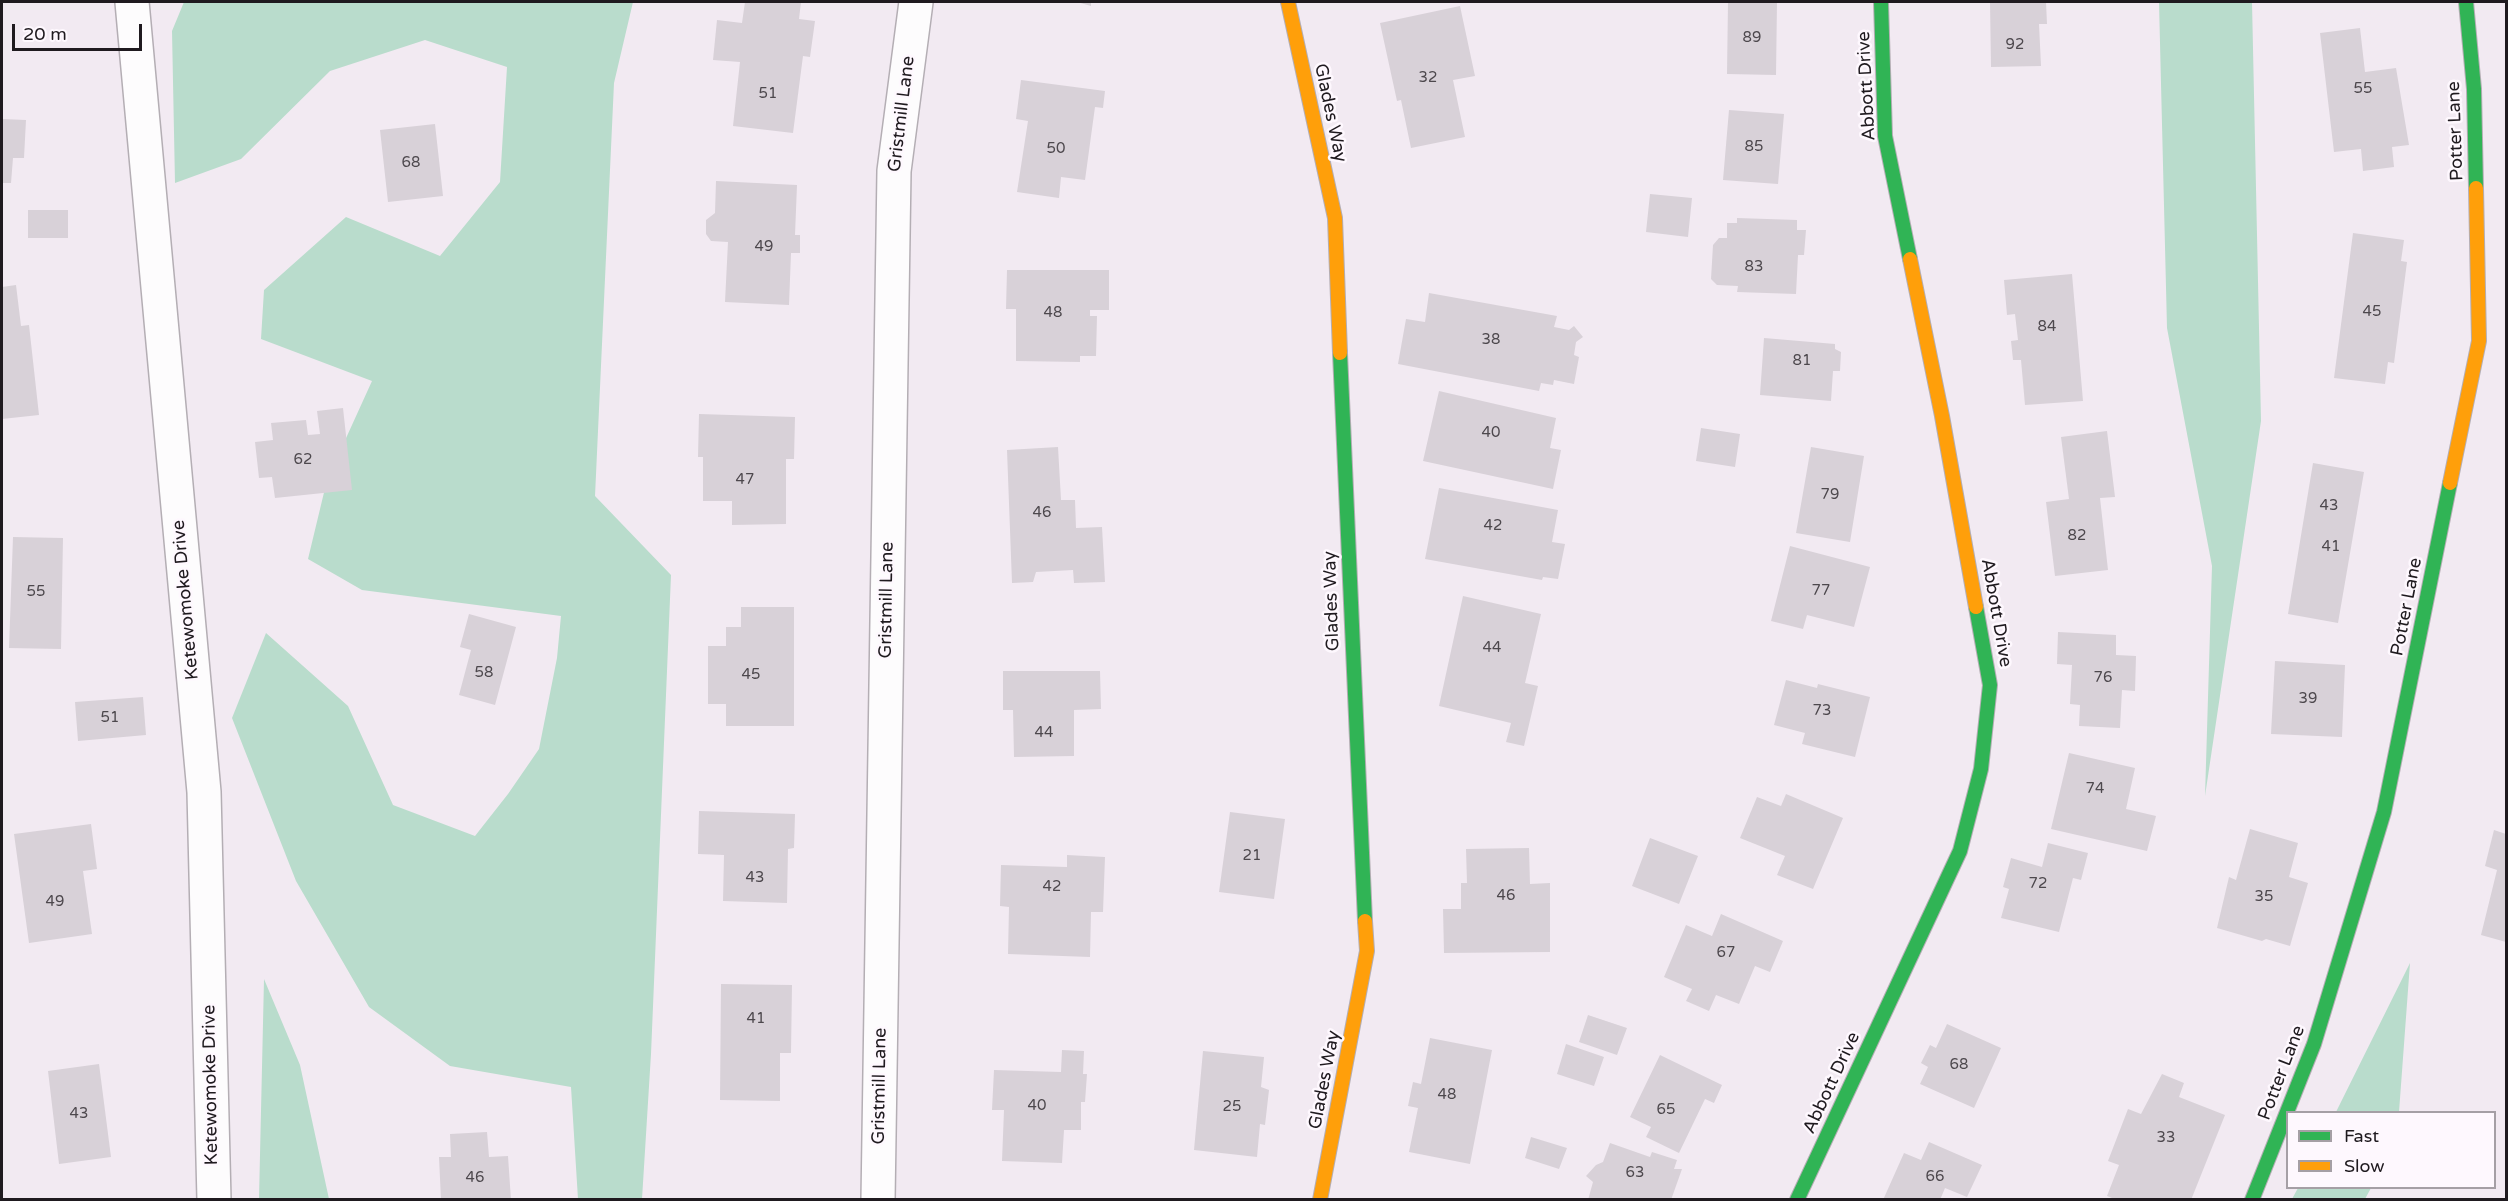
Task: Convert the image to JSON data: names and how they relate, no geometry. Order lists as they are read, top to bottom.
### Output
{
  "streets": {
    "street": [
      "Abbott Drive",
      "Glades Way",
      "Gristmill Lane",
      "Potter Lane",
      "Ketewomoke Drive"
    ]
  },
  "house_numbers": [
    "89",
    "92",
    "32",
    "55",
    "51",
    "85",
    "50",
    "68",
    "49",
    "83",
    "45",
    "48",
    "84",
    "38",
    "81",
    "40",
    "62",
    "47",
    "79",
    "43",
    "46",
    "42",
    "82",
    "41",
    "77",
    "55",
    "44",
    "58",
    "45",
    "76",
    "39",
    "73",
    "51",
    "44",
    "74",
    "21",
    "43",
    "72",
    "42",
    "46",
    "35",
    "49",
    "67",
    "41",
    "68",
    "48",
    "40",
    "25",
    "65",
    "43",
    "33",
    "63",
    "66",
    "46"
  ],
  "legend": ["Fast", "Slow"],
  "scale_bar": "20 m"
}
